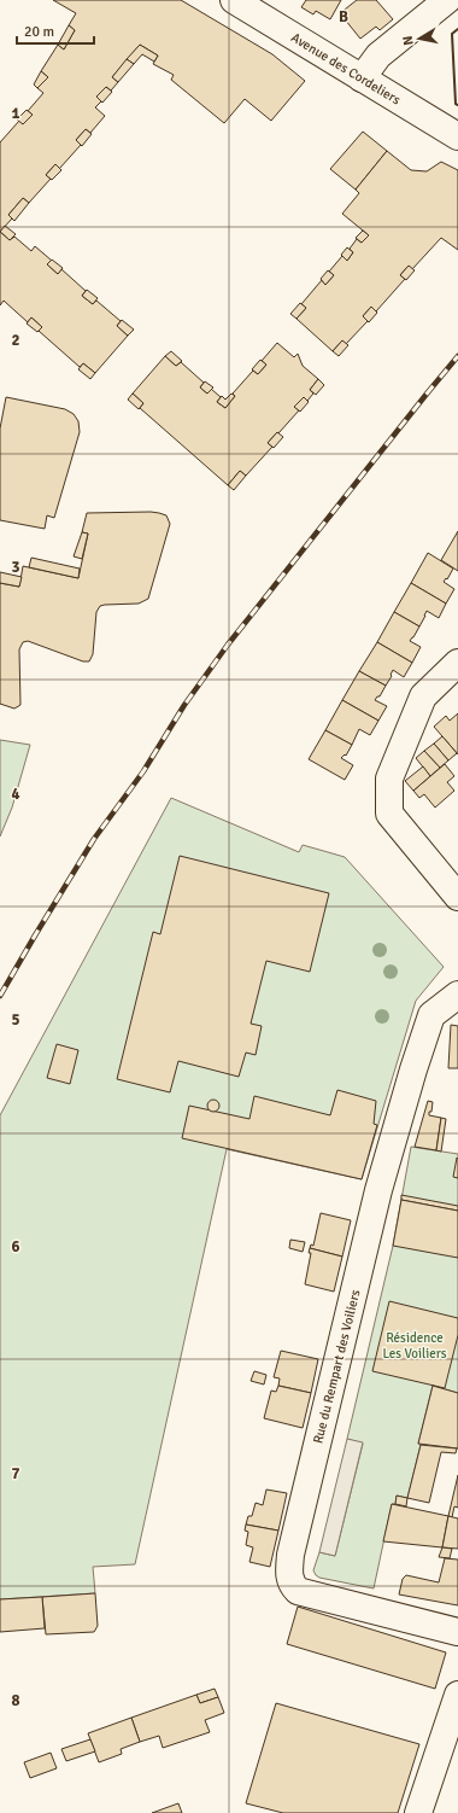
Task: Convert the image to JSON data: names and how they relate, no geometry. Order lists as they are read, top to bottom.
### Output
{
  "streets": {
    "street": ["Avenue des Cordeliers", "Rue du Rempart des Voiliers"]
  },
  "parks": ["Résidence Les Voiliers"],
  "scale_bar": "20 m",
  "north": "left",
  "grid": {
    "columns": ["B"],
    "rows": [
      "1",
      "2",
      "3",
      "4",
      "5",
      "6",
      "7",
      "8"
    ]
  }
}
